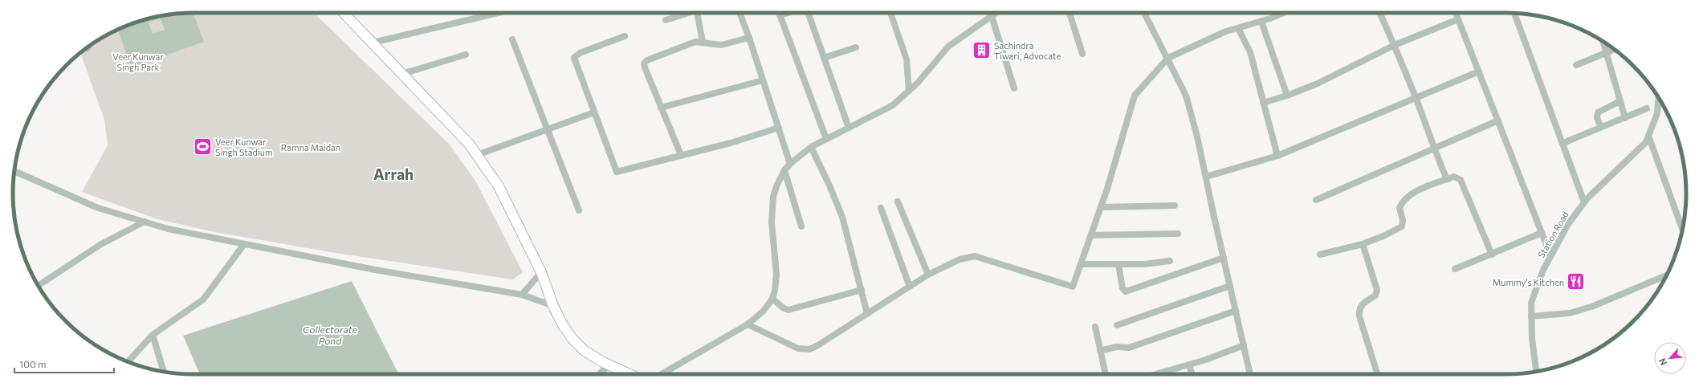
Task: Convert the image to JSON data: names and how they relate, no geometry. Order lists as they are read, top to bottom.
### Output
{
  "streets": {
    "street": ["Station Road"]
  },
  "districts": ["Arrah"],
  "water": ["Collectorate Pond"],
  "parks": ["Veer Kunwar Singh Park", "Ramna Maidan"],
  "places": {
    "building": ["Sachindra Tiwari, Advocate"],
    "sports": ["Veer Kunwar Singh Stadium"],
    "restaurant": ["Mummy's Kitchen"]
  },
  "scale_bar": "100 m",
  "north": "bottom left"
}
